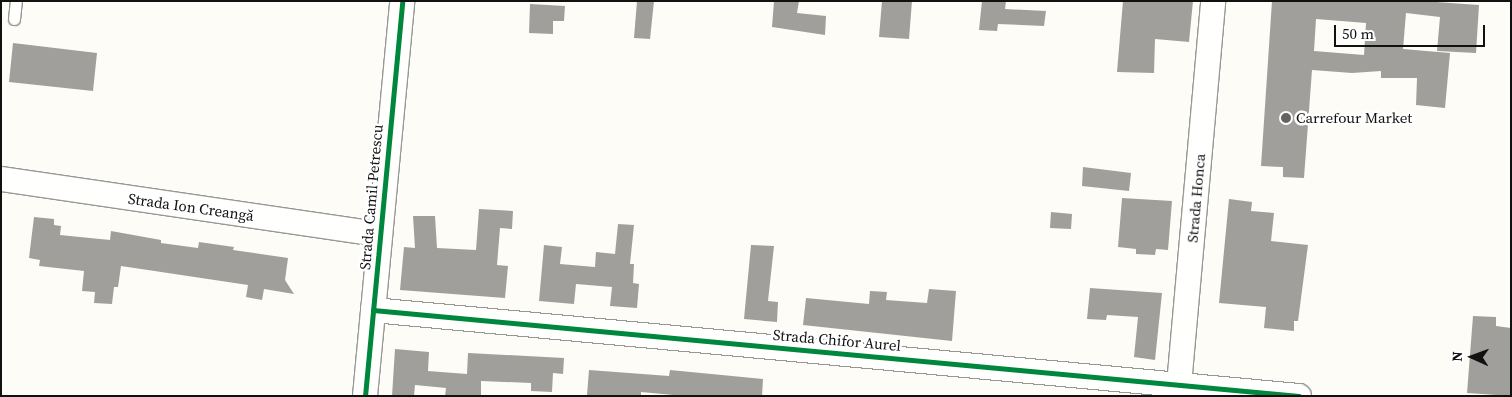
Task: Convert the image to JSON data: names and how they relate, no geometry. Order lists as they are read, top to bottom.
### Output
{
  "streets": {
    "street": [
      "Strada Camil Petrescu",
      "Strada Honca",
      "Strada Ion Creangă",
      "Strada Chifor Aurel"
    ]
  },
  "crossings": [
    ["Strada Camil Petrescu", "Strada Ion Creangă"],
    ["Strada Camil Petrescu", "Strada Chifor Aurel"],
    ["Strada Honca", "Strada Chifor Aurel"]
  ],
  "places": ["Carrefour Market"],
  "scale_bar": "50 m",
  "north": "left"
}
